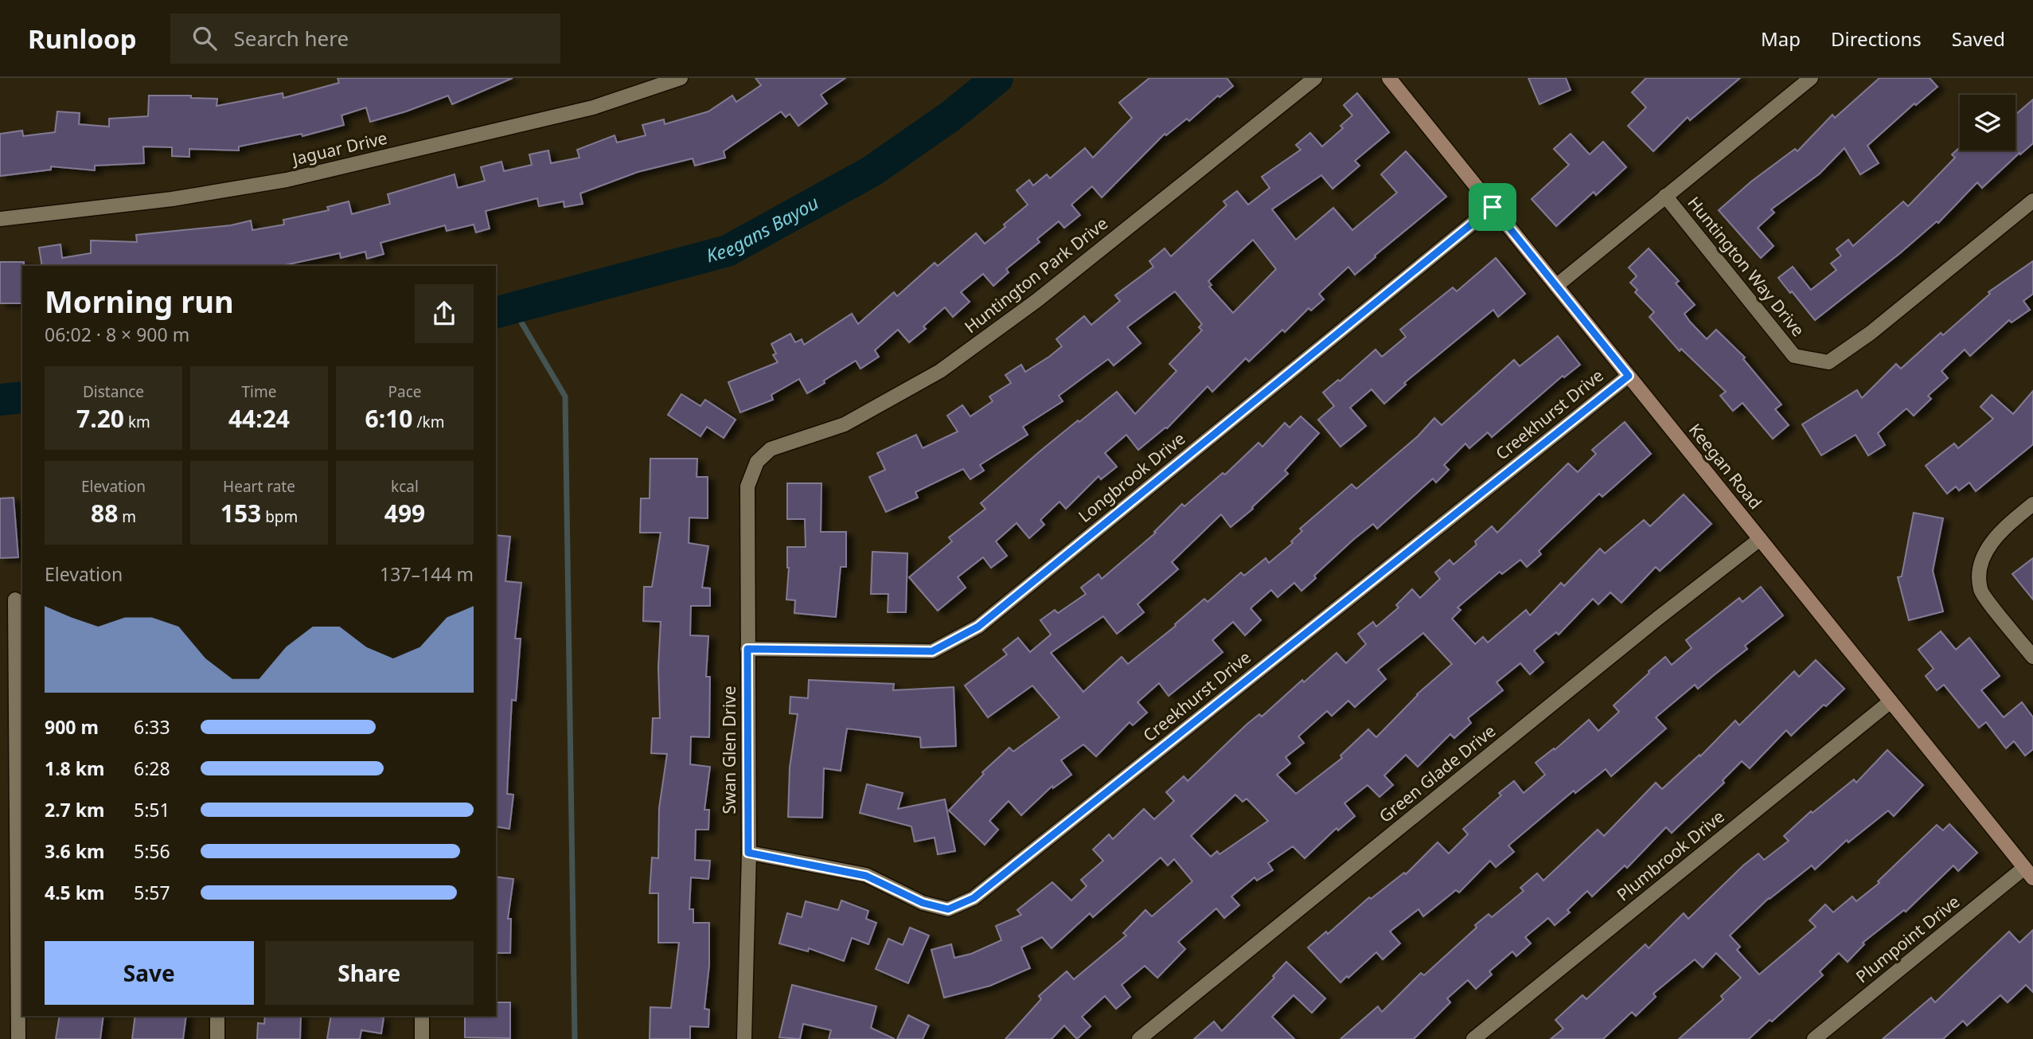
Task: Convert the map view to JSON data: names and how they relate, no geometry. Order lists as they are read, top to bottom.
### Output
{
  "streets": {
    "street": [
      "Jaguar Drive",
      "Huntington Way Drive",
      "Huntington Park Drive",
      "Creekhurst Drive",
      "Keegan Road",
      "Longbrook Drive",
      "Swan Glen Drive",
      "Green Glade Drive",
      "Plumbrook Drive",
      "Plumpoint Drive"
    ]
  },
  "crossings": [
    ["Huntington Park Drive", "Swan Glen Drive"],
    ["Creekhurst Drive", "Keegan Road"],
    ["Creekhurst Drive", "Swan Glen Drive"],
    ["Keegan Road", "Longbrook Drive"],
    ["Keegan Road", "Green Glade Drive"],
    ["Keegan Road", "Plumbrook Drive"],
    ["Keegan Road", "Plumpoint Drive"],
    ["Longbrook Drive", "Swan Glen Drive"]
  ],
  "water": ["Keegans Bayou"],
  "page": {
    "header": "Runloop",
    "search": "Search here",
    "nav": ["Map", "Directions", "Saved"],
    "heading": ["Morning run", "06:02 · 8 × 900 m"],
    "stats": [
      ["Distance", "7.20 km"],
      ["Time", "44:24"],
      ["Pace", "6:10 /km"],
      ["Elevation", "88 m"],
      ["Heart rate", "153 bpm"],
      ["kcal", "499"]
    ],
    "chart": ["Elevation", "137–144 m"],
    "list": [
      {
        "name": "900 m",
        "note": "6:33"
      },
      {
        "name": "1.8 km",
        "note": "6:28"
      },
      {
        "name": "2.7 km",
        "note": "5:51"
      },
      {
        "name": "3.6 km",
        "note": "5:56"
      },
      {
        "name": "4.5 km",
        "note": "5:57"
      }
    ],
    "buttons": ["Save", "Share"]
  }
}
